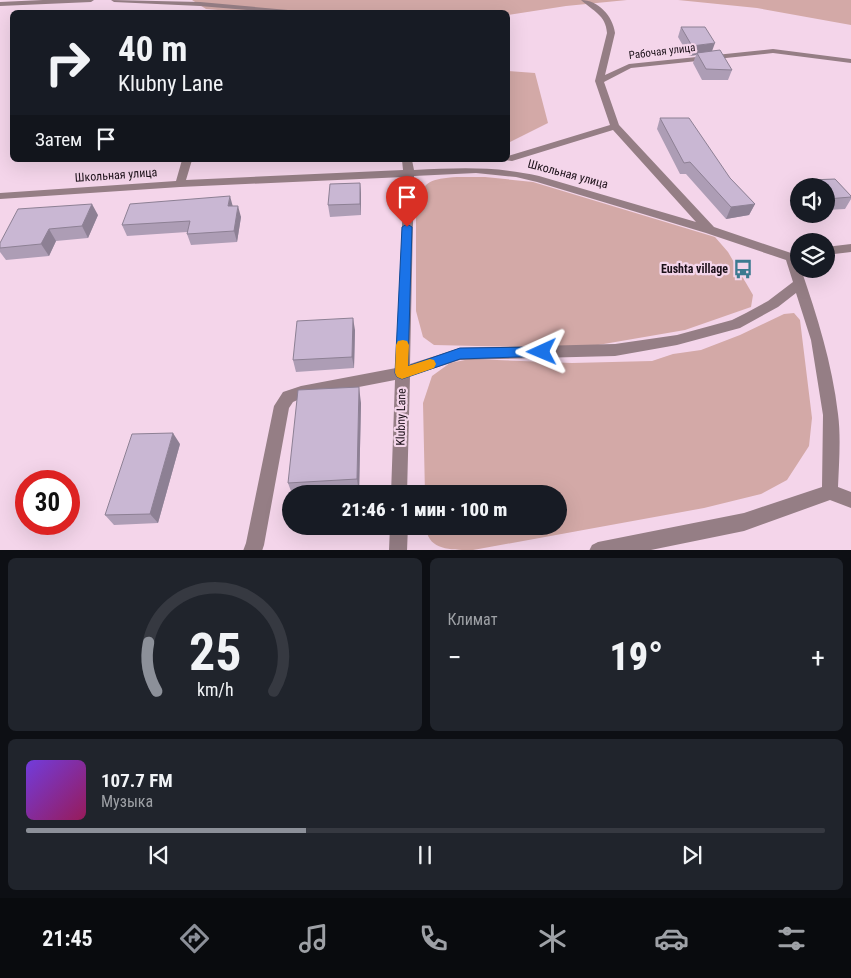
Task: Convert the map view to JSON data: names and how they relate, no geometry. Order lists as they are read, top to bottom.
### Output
{
  "streets": {
    "street": ["Рабочая улица", "Школьная улица", "Klubny Lane"]
  },
  "crossings": [
    ["Школьная улица", "Klubny Lane"]
  ],
  "places": {
    "bus stop": ["Eushta village"]
  },
  "page": {
    "turn": ["40 m", "Klubny Lane"],
    "then": "Затем",
    "limit": "30",
    "trip": "21:46 · 1 мин · 100 m",
    "tile": "Климат",
    "heat": ["−", "19°", "+"],
    "song": ["107.7 FM", "Музыка"],
    "tabs": "21:45",
    "gauge": ["25", "km/h"]
  }
}
